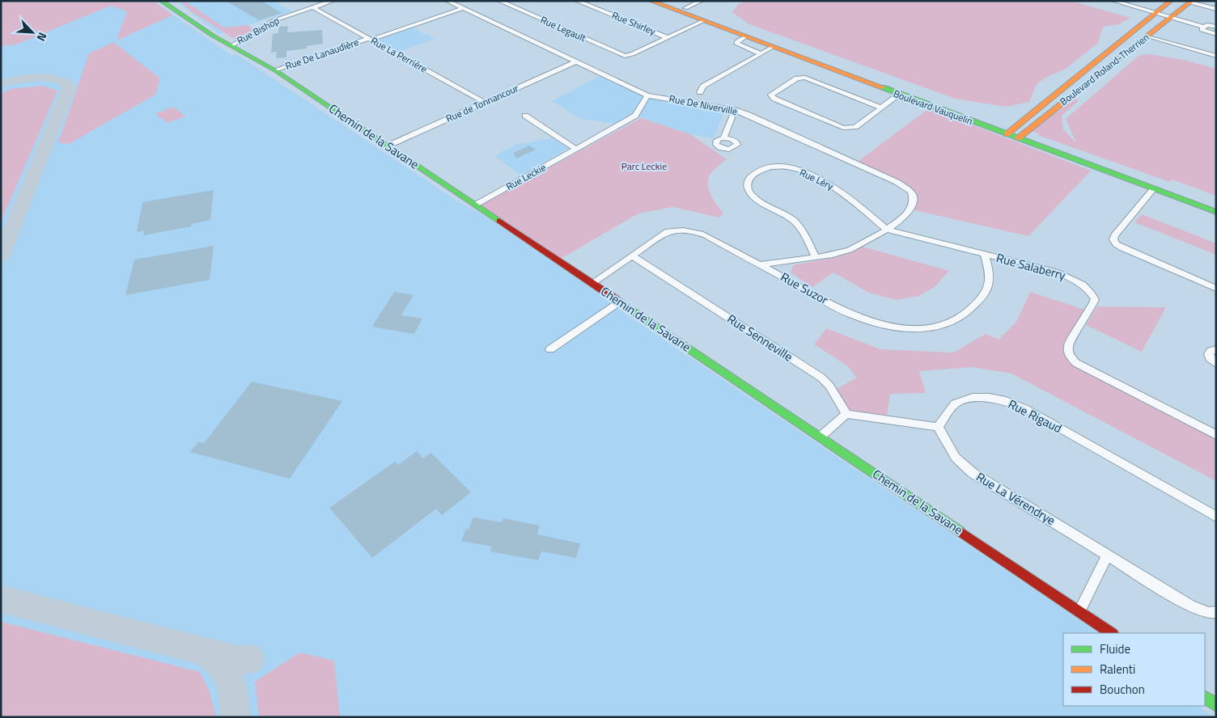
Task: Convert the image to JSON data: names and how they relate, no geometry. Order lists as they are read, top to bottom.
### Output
{
  "streets": {
    "street": [
      "Rue Shirley",
      "Rue Legault",
      "Rue Bishop",
      "Rue De Lanaudière",
      "Rue La Perrière",
      "Boulevard Roland-Therrien",
      "Rue de Tonnancour",
      "Rue De Niverville",
      "Boulevard Vauquelin",
      "Chemin de la Savane",
      "Rue Leckie",
      "Rue Léry",
      "Rue Salaberry",
      "Rue Suzor",
      "Rue Senneville",
      "Rue Rigaud",
      "Rue La Vérendrye"
    ]
  },
  "crossings": [
    ["Rue Shirley", "Rue Legault"],
    ["Rue Bishop", "Rue La Perrière"],
    ["Rue Bishop", "Chemin de la Savane"],
    ["Rue De Lanaudière", "Rue La Perrière"],
    ["Rue De Lanaudière", "Rue De Niverville"],
    ["Rue De Lanaudière", "Chemin de la Savane"],
    ["Rue La Perrière", "Rue de Tonnancour"],
    ["Boulevard Roland-Therrien", "Boulevard Vauquelin"],
    ["Rue de Tonnancour", "Rue De Niverville"],
    ["Rue de Tonnancour", "Chemin de la Savane"],
    ["Rue De Niverville", "Rue Leckie"],
    ["Rue De Niverville", "Rue Léry"],
    ["Rue De Niverville", "Rue Salaberry"],
    ["Chemin de la Savane", "Rue Leckie"],
    ["Chemin de la Savane", "Rue Suzor"],
    ["Rue Léry", "Rue Salaberry"],
    ["Rue Salaberry", "Rue Suzor"],
    ["Rue Suzor", "Rue Senneville"],
    ["Rue Rigaud", "Rue La Vérendrye"]
  ],
  "parks": ["Parc Leckie"],
  "legend": ["Fluide", "Ralenti", "Bouchon"],
  "north": "bottom right"
}
